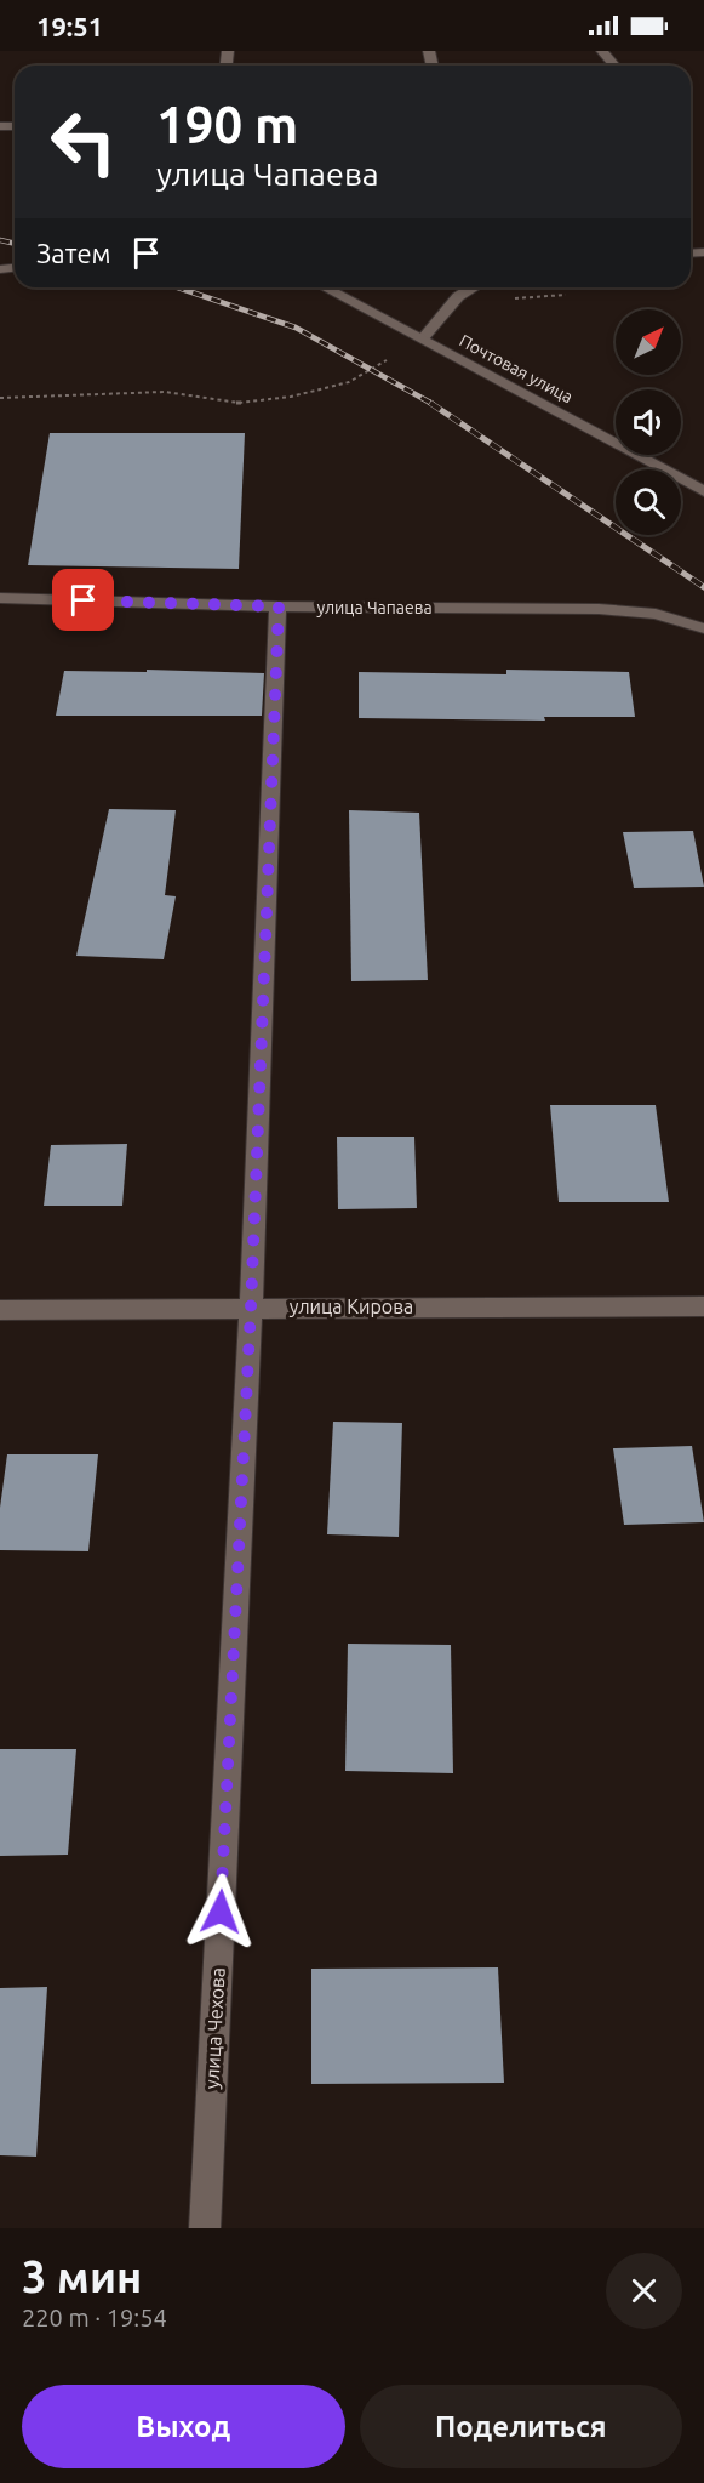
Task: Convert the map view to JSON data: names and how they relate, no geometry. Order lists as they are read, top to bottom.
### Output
{
  "streets": {
    "street": [
      "Почтовая улица",
      "улица Чапаева",
      "улица Кирова",
      "улица Чехова"
    ]
  },
  "crossings": [
    ["улица Чапаева", "улица Чехова"],
    ["улица Кирова", "улица Чехова"]
  ],
  "north": "top right",
  "page": {
    "status": "19:51",
    "turn": ["190 m", "улица Чапаева"],
    "then": "Затем",
    "heading": ["3 мин", "220 m · 19:54"],
    "buttons": ["Выход", "Поделиться"]
  }
}
